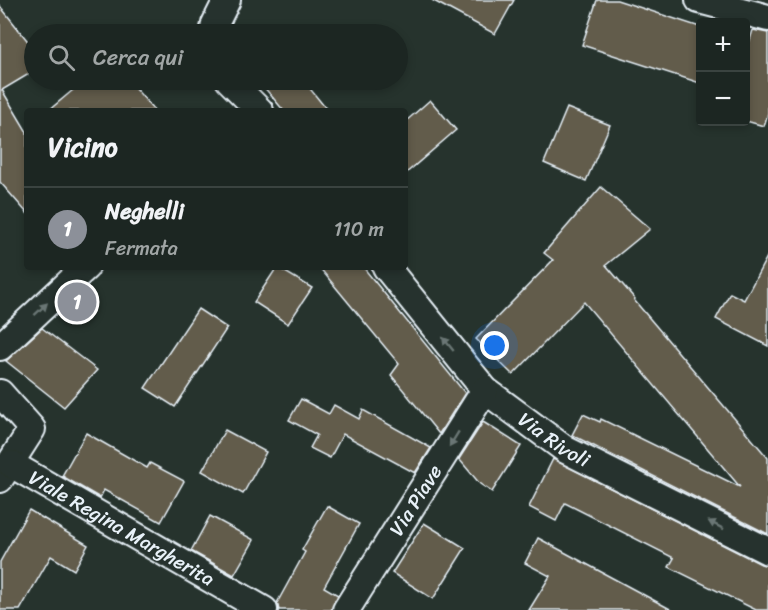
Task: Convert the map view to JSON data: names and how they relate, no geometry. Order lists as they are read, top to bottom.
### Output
{
  "streets": {
    "street": ["Via Rivoli", "Via Piave", "Viale Regina Margherita"]
  },
  "crossings": [
    ["Via Rivoli", "Via Piave"]
  ],
  "one_way": ["Via Rivoli", "Via Piave"],
  "page": {
    "map_buttons": ["+", "−"],
    "search": "Cerca qui",
    "heading": "Vicino",
    "list": [
      {
        "mark": "1",
        "name": "Neghelli",
        "note": "Fermata",
        "value": "110 m"
      }
    ],
    "pins": "1"
  }
}
